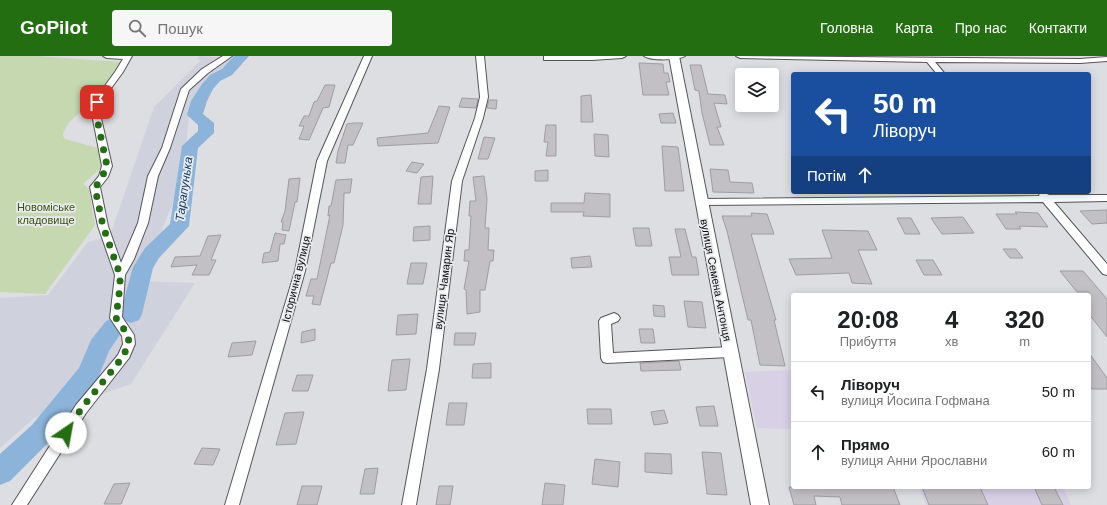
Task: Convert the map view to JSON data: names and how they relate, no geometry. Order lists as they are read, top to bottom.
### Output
{
  "streets": {
    "street": ["Історична вулиця", "вулиця Чамарин Яр", "вулиця Семена Антонця"]
  },
  "water": ["Тарапунька"],
  "parks": ["Новоміське кладовище"],
  "page": {
    "header": "GoPilot",
    "search": "Пошук",
    "nav": [
      "Головна",
      "Карта",
      "Про нас",
      "Контакти"
    ],
    "turn": ["50 m", "Ліворуч"],
    "then": "Потім",
    "eta": [
      "20:08",
      "Прибуття",
      "4",
      "хв",
      "320",
      "m"
    ],
    "list": [
      {
        "name": "Ліворуч",
        "note": "вулиця Йосипа Гофмана",
        "value": "50 m"
      },
      {
        "name": "Прямо",
        "note": "вулиця Анни Ярославни",
        "value": "60 m"
      }
    ]
  }
}
